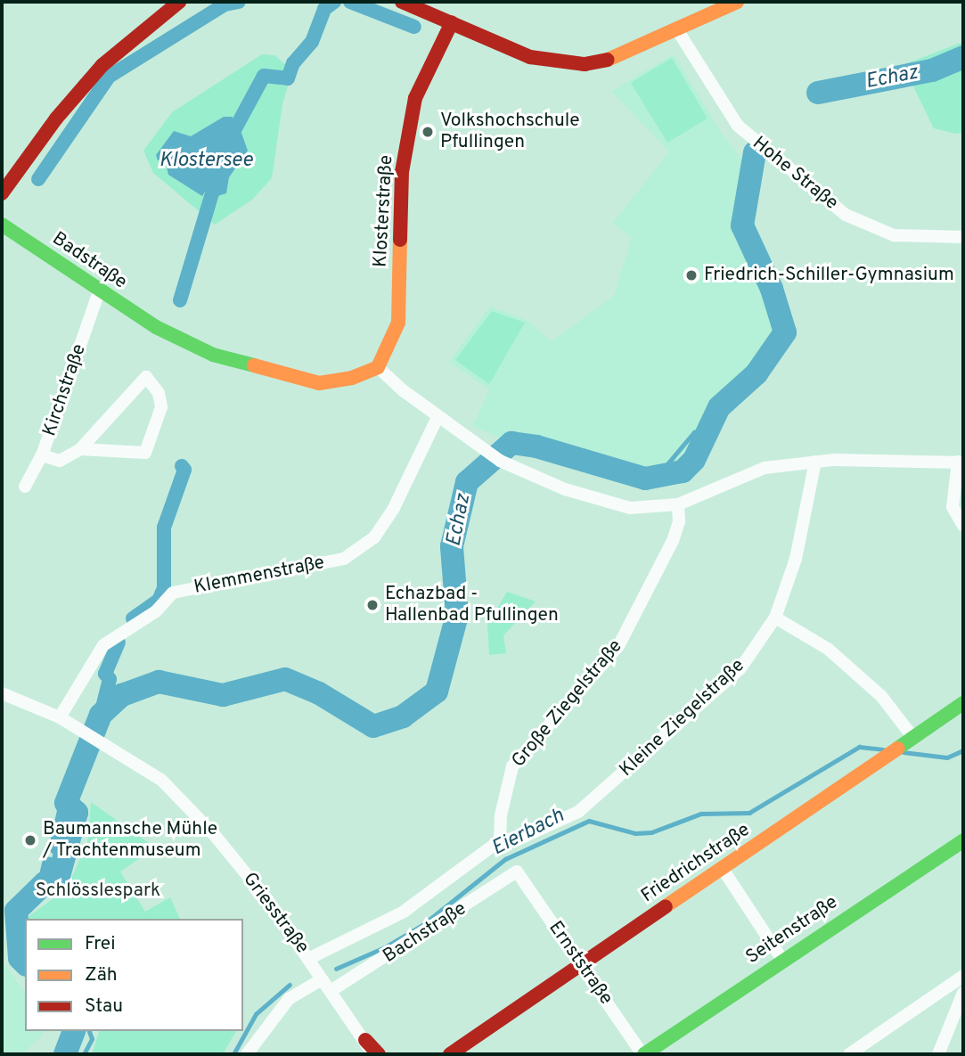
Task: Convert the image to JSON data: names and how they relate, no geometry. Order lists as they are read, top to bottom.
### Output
{
  "streets": {
    "main road": [
      "Klosterstraße",
      "Badstraße",
      "Friedrichstraße",
      "Seitenstraße"
    ],
    "street": [
      "Hohe Straße",
      "Kirchstraße",
      "Klemmenstraße",
      "Große Ziegelstraße",
      "Kleine Ziegelstraße",
      "Griesstraße",
      "Bachstraße",
      "Ernststraße"
    ]
  },
  "crossings": [
    ["Klosterstraße", "Badstraße"],
    ["Badstraße", "Kirchstraße"],
    ["Klemmenstraße", "Griesstraße"],
    ["Große Ziegelstraße", "Kleine Ziegelstraße"],
    ["Friedrichstraße", "Ernststraße"],
    ["Griesstraße", "Bachstraße"],
    ["Seitenstraße", "Ernststraße"],
    ["Bachstraße", "Ernststraße"]
  ],
  "water": ["Echaz", "Klostersee", "Eierbach"],
  "parks": ["Schlösslespark"],
  "places": [
    "Volkshochschule Pfullingen",
    "Friedrich-Schiller-Gymnasium",
    "Echazbad - Hallenbad Pfullingen",
    "Baumannsche Mühle / Trachtenmuseum"
  ],
  "legend": ["Frei", "Zäh", "Stau"]
}
